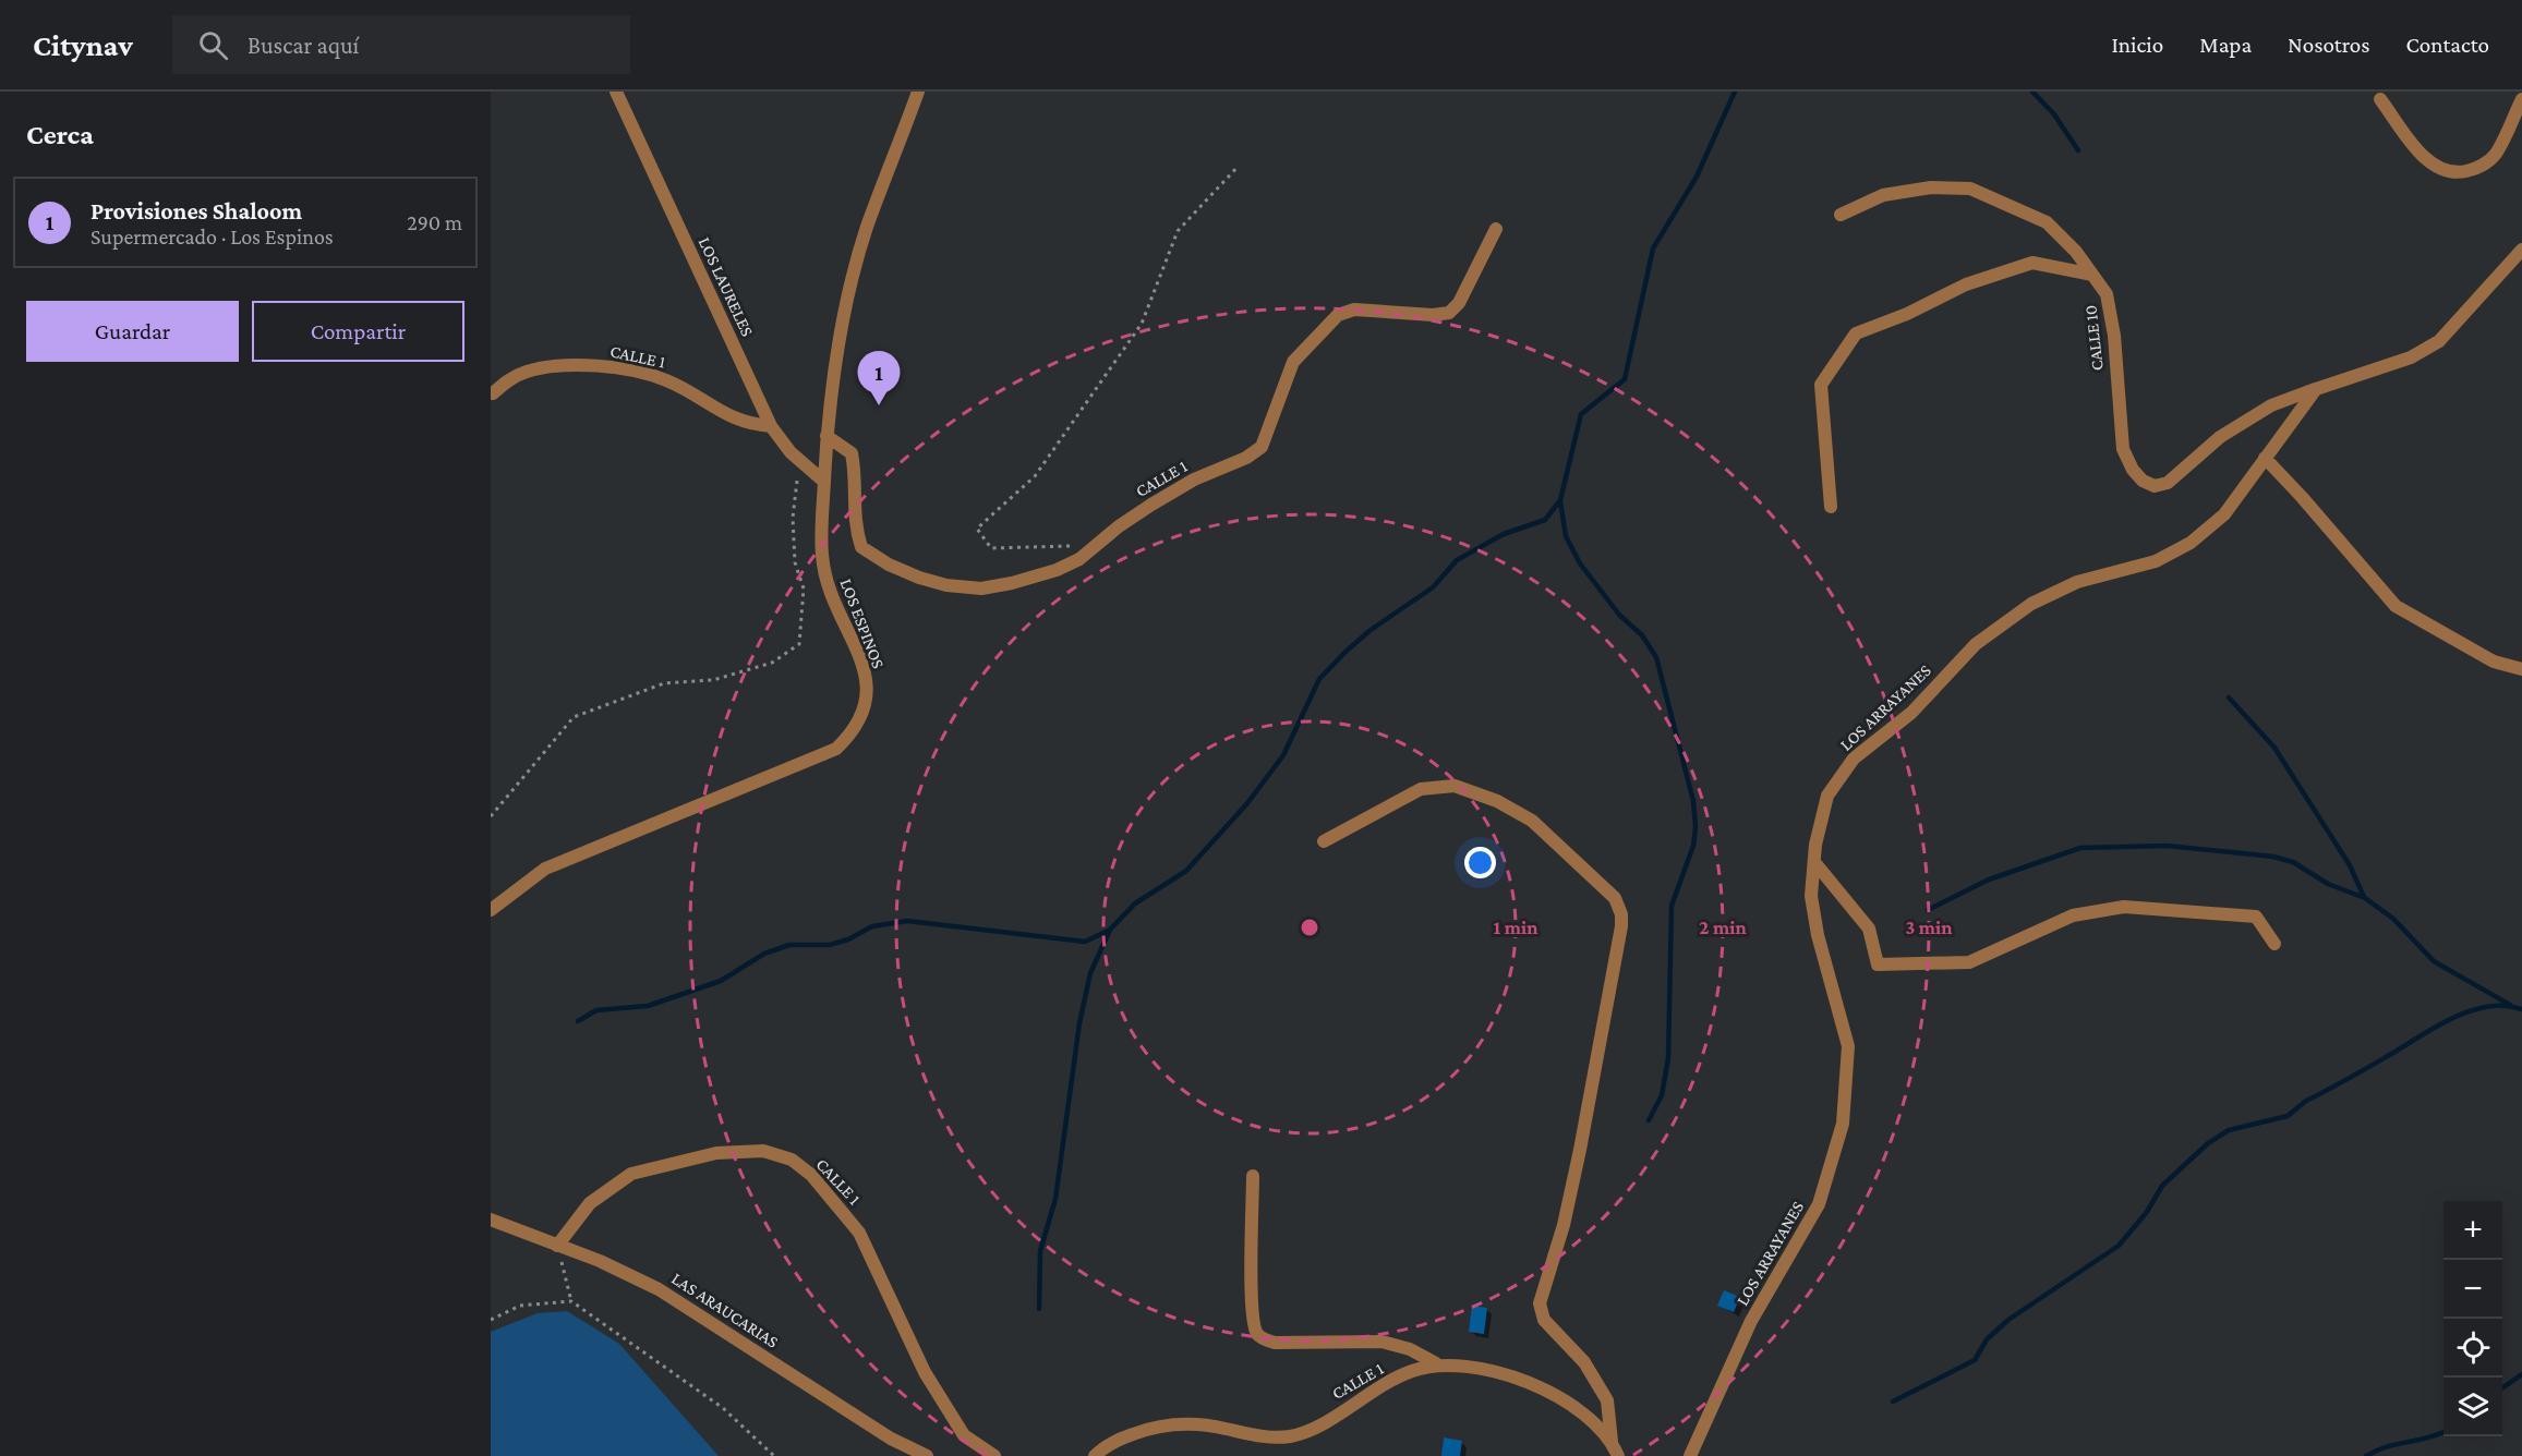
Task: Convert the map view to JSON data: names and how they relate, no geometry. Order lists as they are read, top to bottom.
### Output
{
  "streets": {
    "street": [
      "LOS LAURELES",
      "CALLE 10",
      "CALLE 1",
      "LOS ESPINOS",
      "LOS ARRAYANES",
      "LAS ARAUCARIAS"
    ]
  },
  "crossings": [
    ["LOS LAURELES", "CALLE 1"],
    ["LOS LAURELES", "LOS ESPINOS"],
    ["CALLE 10", "LOS ARRAYANES"],
    ["CALLE 1", "LOS ESPINOS"],
    ["CALLE 1", "LAS ARAUCARIAS"]
  ],
  "page": {
    "header": "Citynav",
    "search": "Buscar aquí",
    "nav": [
      "Inicio",
      "Mapa",
      "Nosotros",
      "Contacto"
    ],
    "heading": "Cerca",
    "list": [
      {
        "mark": "1",
        "name": "Provisiones Shaloom",
        "note": "Supermercado · Los Espinos",
        "value": "290 m"
      }
    ],
    "buttons": ["Guardar", "Compartir"],
    "pins": "1",
    "map_buttons": ["+", "−"]
  },
  "rings": ["1 min", "2 min", "3 min"]
}
